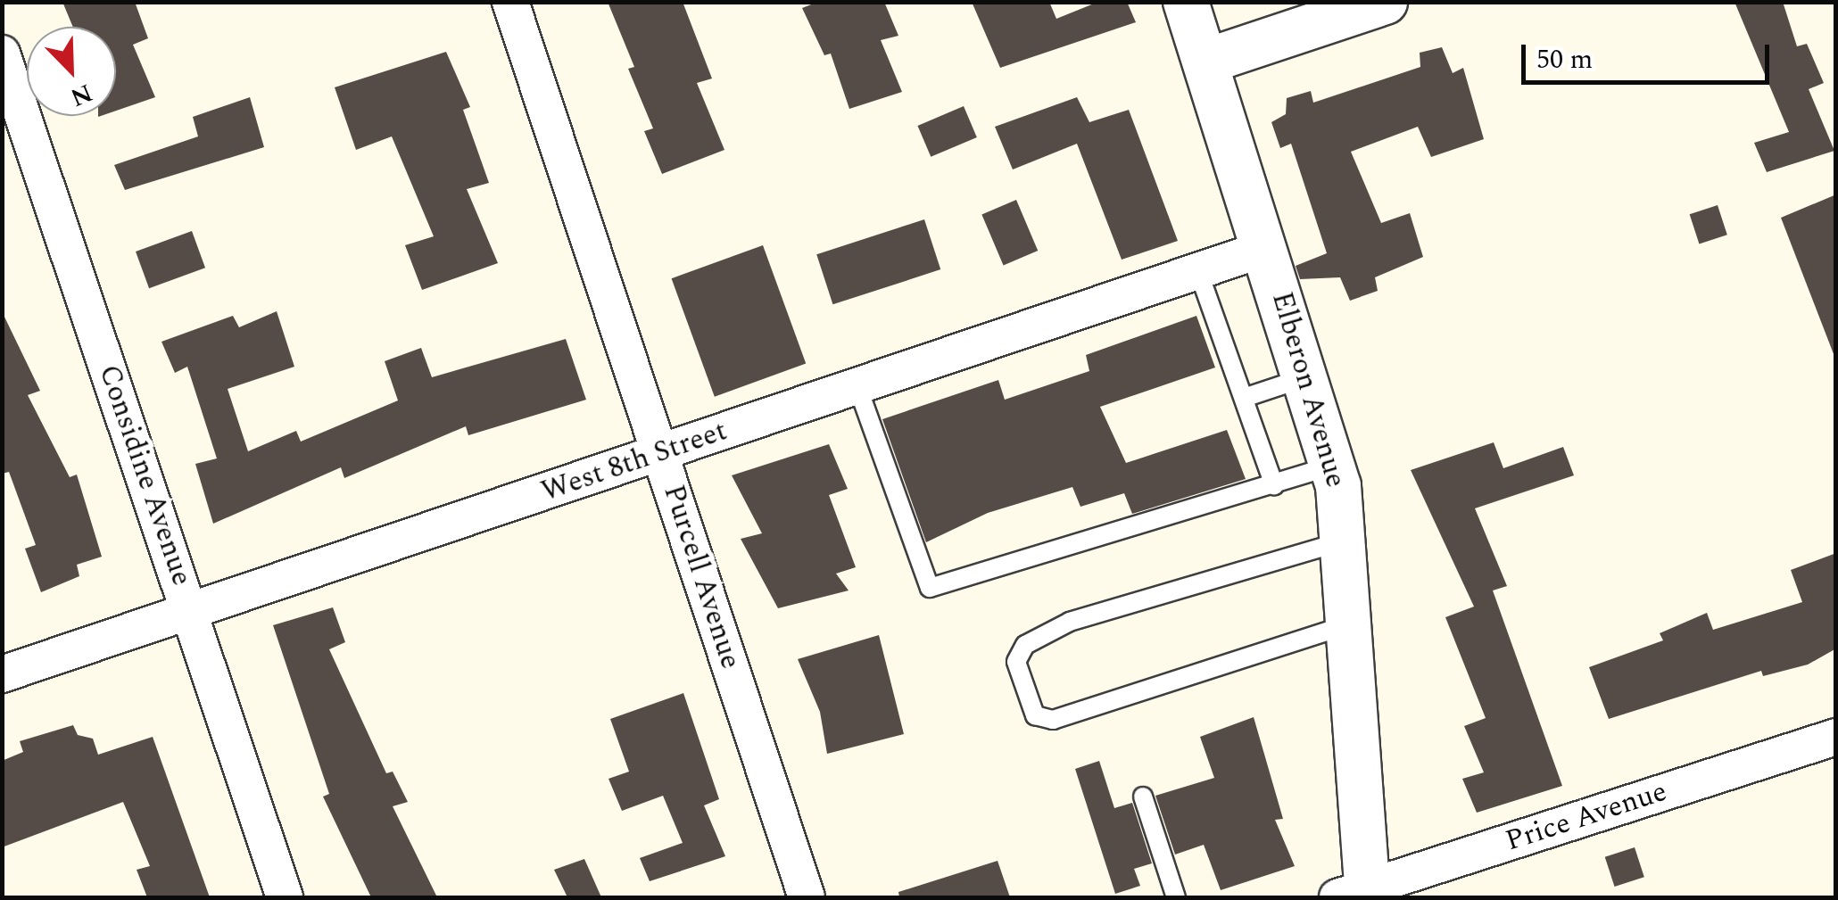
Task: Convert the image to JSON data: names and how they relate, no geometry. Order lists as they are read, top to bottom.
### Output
{
  "streets": {
    "street": [
      "Elberon Avenue",
      "West 8th Street",
      "Considine Avenue",
      "Purcell Avenue",
      "Price Avenue"
    ]
  },
  "crossings": [
    ["Elberon Avenue", "West 8th Street"],
    ["Elberon Avenue", "Price Avenue"],
    ["West 8th Street", "Considine Avenue"],
    ["West 8th Street", "Purcell Avenue"]
  ],
  "scale_bar": "50 m",
  "north": "bottom right"
}
